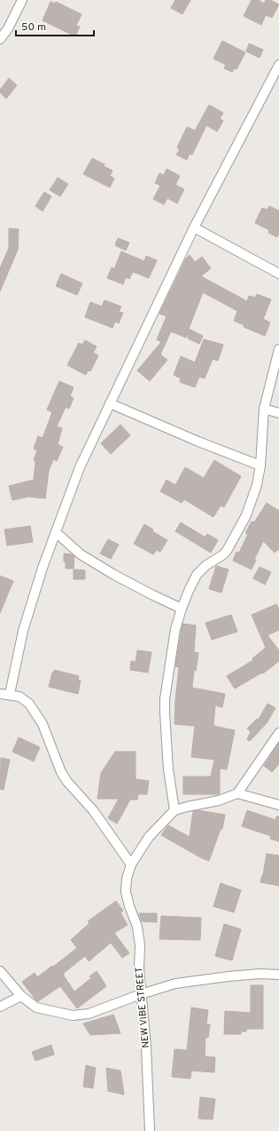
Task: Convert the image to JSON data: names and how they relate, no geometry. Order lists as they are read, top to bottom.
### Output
{
  "streets": {
    "street": ["NEW VIBE STREET"]
  },
  "scale_bar": "50 m"
}
